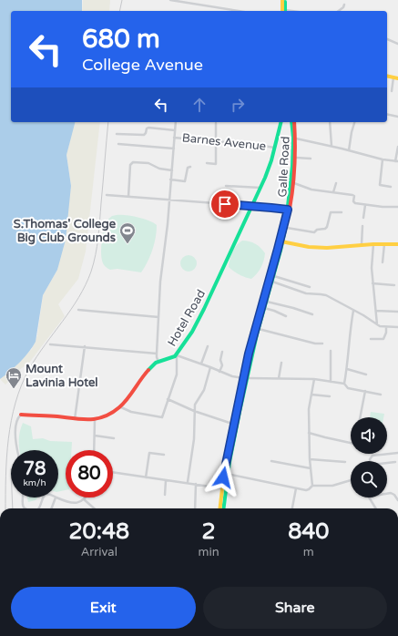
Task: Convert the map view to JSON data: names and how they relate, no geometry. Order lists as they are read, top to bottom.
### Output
{
  "streets": {
    "main road": ["Galle Road", "Hotel Road"],
    "street": ["Barnes Avenue"]
  },
  "crossings": [
    ["Barnes Avenue", "Hotel Road"]
  ],
  "places": {
    "sports": ["S.Thomas' College Big Club Grounds"],
    "hotel": ["Mount Lavinia Hotel"]
  },
  "page": {
    "turn": ["680 m", "College Avenue"],
    "speed": "78 km/h",
    "limit": "80",
    "eta": [
      "20:48",
      "Arrival",
      "2",
      "min",
      "840",
      "m"
    ],
    "buttons": ["Exit", "Share"]
  }
}
